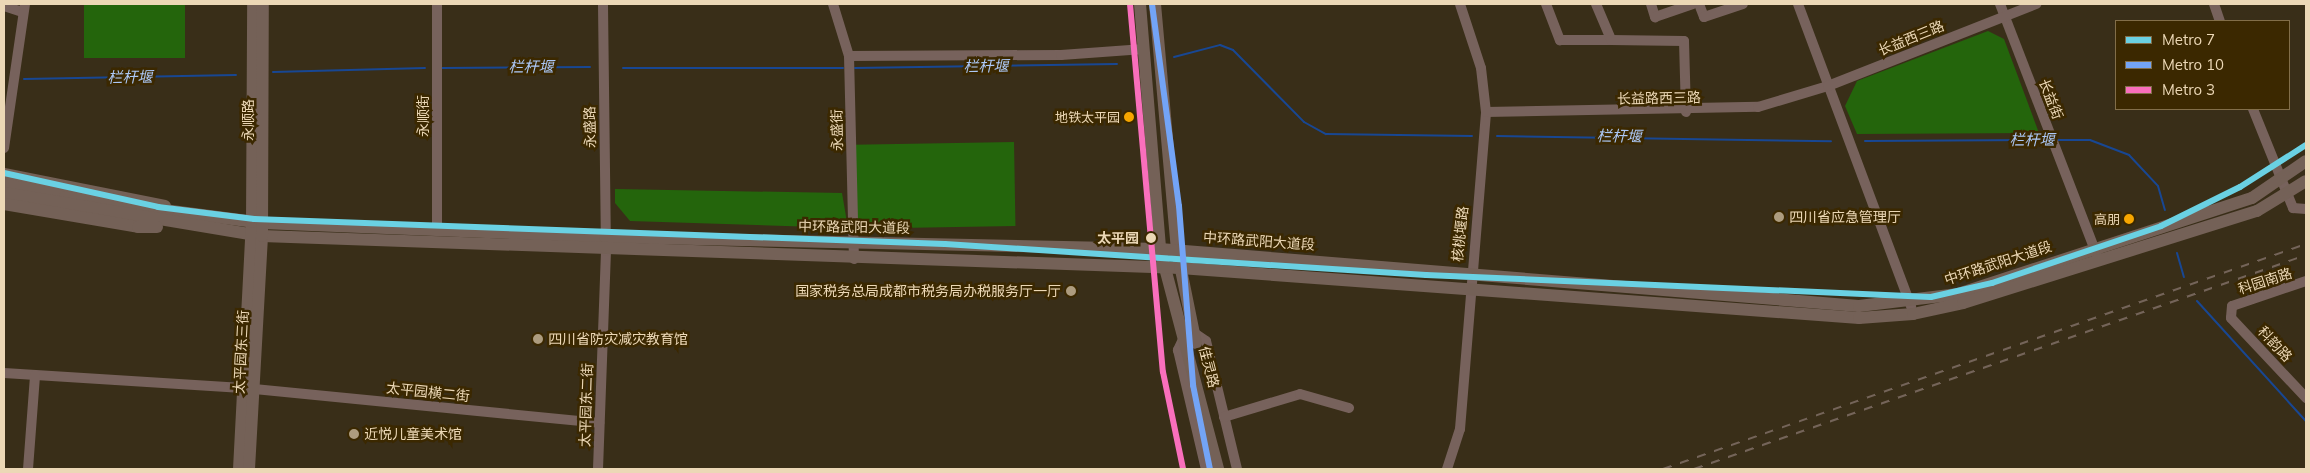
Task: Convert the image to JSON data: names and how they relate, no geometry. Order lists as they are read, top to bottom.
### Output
{
  "streets": {
    "main road": [
      "永顺路",
      "中环路武阳大道段",
      "太平园东三街",
      "佳灵路"
    ],
    "street": [
      "长益西三路",
      "长益路西三路",
      "长益街",
      "永顺街",
      "永盛路",
      "永盛街",
      "核桃堰路",
      "科园南路",
      "科韵路",
      "太平园横二街",
      "太平园东二街"
    ]
  },
  "crossings": [
    ["长益西三路", "长益路西三路"],
    ["长益西三路", "长益街"],
    ["长益路西三路", "核桃堰路"],
    ["长益街", "中环路武阳大道段"],
    ["永顺街", "中环路武阳大道段"],
    ["永顺路", "中环路武阳大道段"],
    ["永顺路", "太平园东三街"],
    ["永盛路", "中环路武阳大道段"],
    ["永盛路", "太平园东二街"],
    ["永盛街", "中环路武阳大道段"],
    ["中环路武阳大道段", "核桃堰路"],
    ["中环路武阳大道段", "太平园东三街"],
    ["中环路武阳大道段", "佳灵路"],
    ["中环路武阳大道段", "太平园东二街"],
    ["科园南路", "科韵路"],
    ["太平园东三街", "太平园横二街"],
    ["太平园横二街", "太平园东二街"]
  ],
  "water": ["栏杆堰"],
  "places": [
    "地铁太平园",
    "四川省应急管理厅",
    "高朋",
    "太平园",
    "国家税务总局成都市税务局办税服务厅一厅",
    "四川省防灾减灾教育馆",
    "近悦儿童美术馆"
  ],
  "lines": ["metro line 10", "metro line 3", "metro line 7"],
  "legend": ["Metro 7", "Metro 10", "Metro 3"]
}
